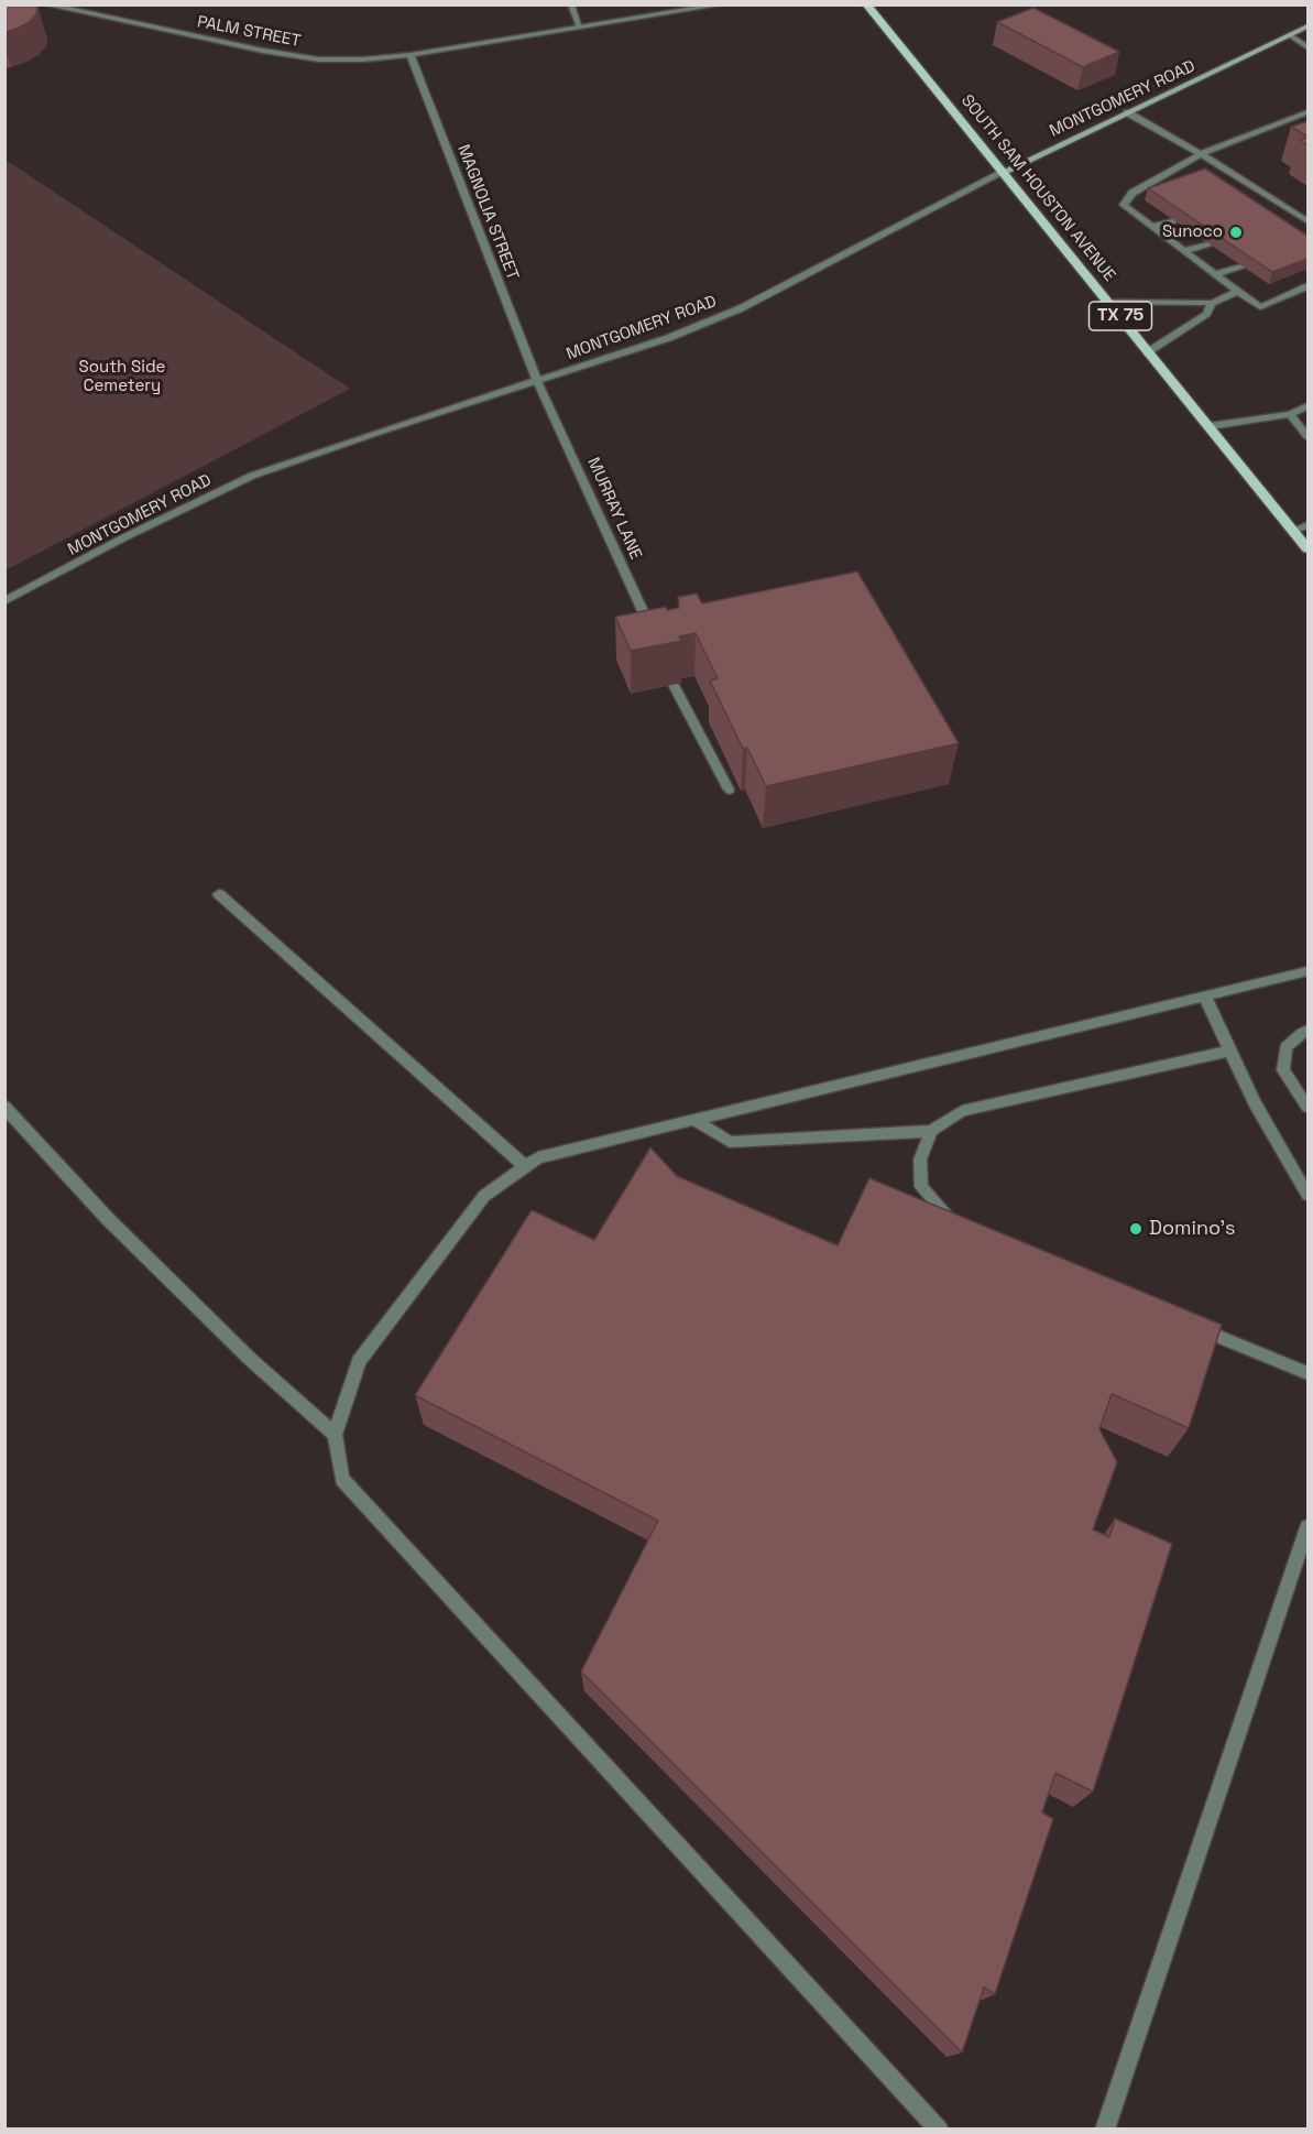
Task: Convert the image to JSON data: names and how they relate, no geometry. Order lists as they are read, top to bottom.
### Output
{
  "streets": {
    "main road": ["MONTGOMERY ROAD", "SOUTH SAM HOUSTON AVENUE", "TX 75"],
    "street": ["PALM STREET", "MAGNOLIA STREET", "MURRAY LANE"]
  },
  "crossings": [
    ["PALM STREET", "MAGNOLIA STREET"],
    ["MONTGOMERY ROAD", "SOUTH SAM HOUSTON AVENUE"],
    ["MONTGOMERY ROAD", "MAGNOLIA STREET"],
    ["MONTGOMERY ROAD", "MURRAY LANE"],
    ["MAGNOLIA STREET", "MURRAY LANE"]
  ],
  "parks": ["South Side Cemetery"],
  "places": ["Sunoco", "Domino's"]
}
